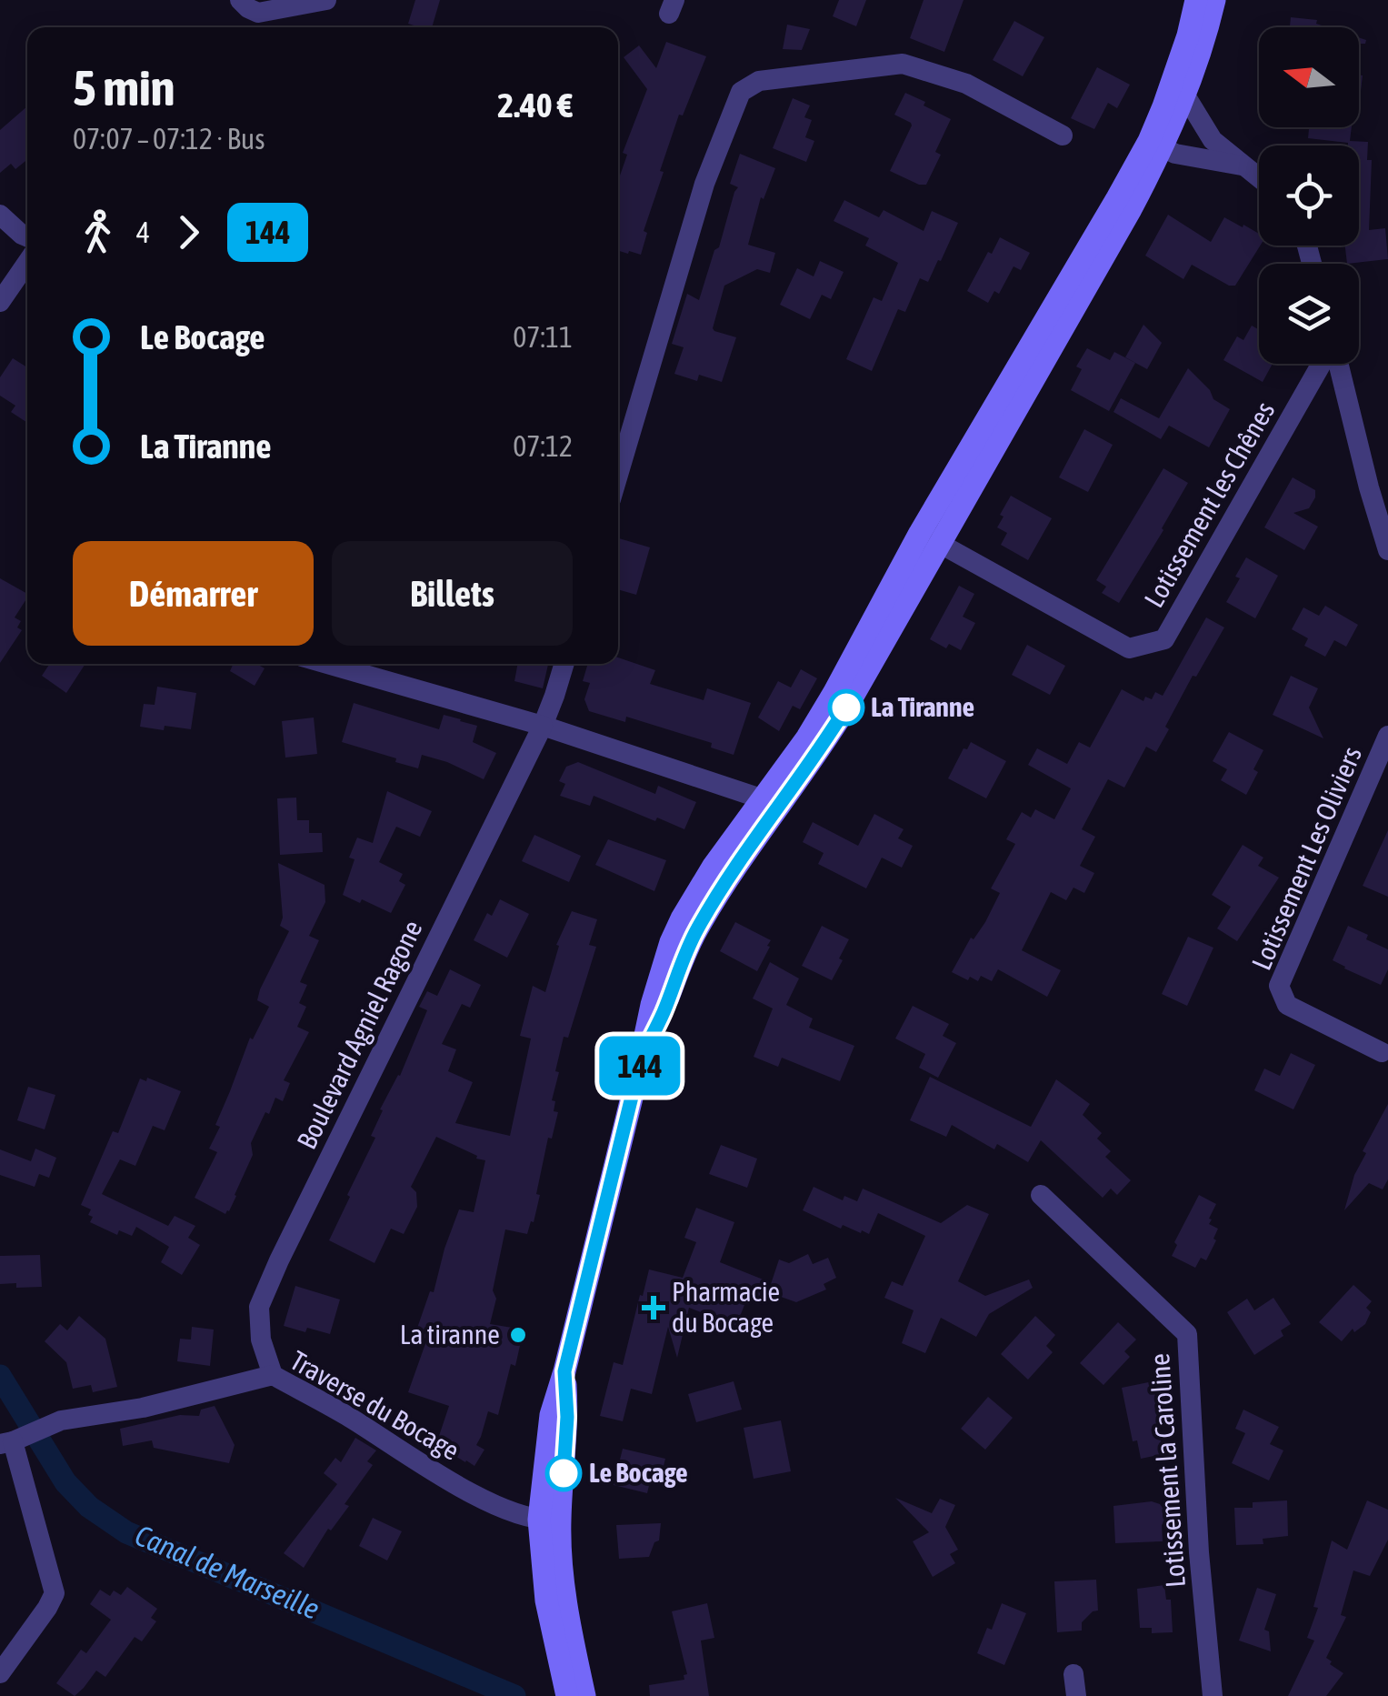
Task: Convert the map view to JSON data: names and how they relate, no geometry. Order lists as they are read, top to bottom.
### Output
{
  "streets": {
    "street": [
      "Lotissement les Chênes",
      "Lotissement Les Oliviers",
      "Boulevard Agniel Ragone",
      "Traverse du Bocage",
      "Lotissement la Caroline"
    ]
  },
  "crossings": [
    ["Boulevard Agniel Ragone", "Traverse du Bocage"]
  ],
  "water": ["Canal de Marseille"],
  "places": {
    "other": ["La Tiranne", "La tiranne", "Le Bocage"],
    "health": ["Pharmacie du Bocage"]
  },
  "lines": ["bus line 144"],
  "north": "left",
  "page": {
    "on_map": "144",
    "heading": ["5 min", "07:07 – 07:12 · Bus", "2.40 €"],
    "legs": ["4", "144"],
    "list": [
      {
        "name": "Le Bocage",
        "value": "07:11"
      },
      {
        "name": "La Tiranne",
        "value": "07:12"
      }
    ],
    "buttons": ["Démarrer", "Billets"]
  }
}
